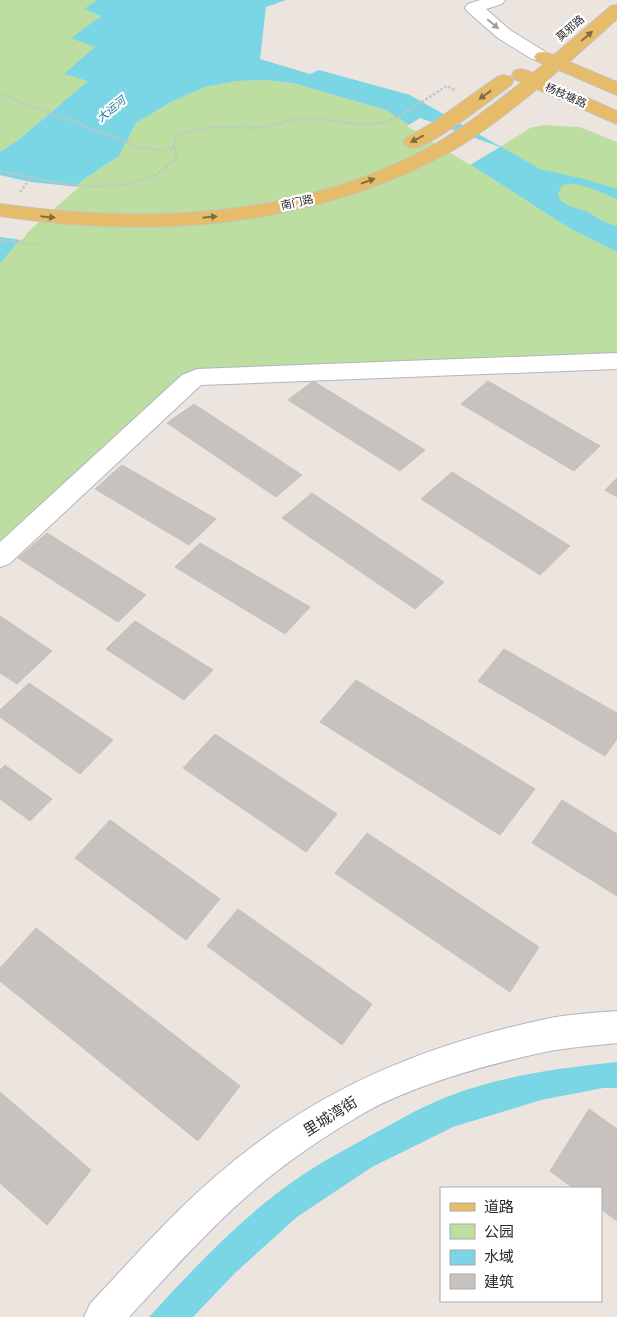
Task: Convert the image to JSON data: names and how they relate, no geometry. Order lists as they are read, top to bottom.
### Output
{
  "streets": {
    "main road": ["莫邪路", "杨枝塘路", "南门路"],
    "street": ["里城湾街"]
  },
  "crossings": [
    ["莫邪路", "南门路"],
    ["杨枝塘路", "南门路"]
  ],
  "one_way": ["莫邪路"],
  "water": ["大运河"],
  "legend": [
    "道路",
    "公园",
    "水域",
    "建筑"
  ]
}
